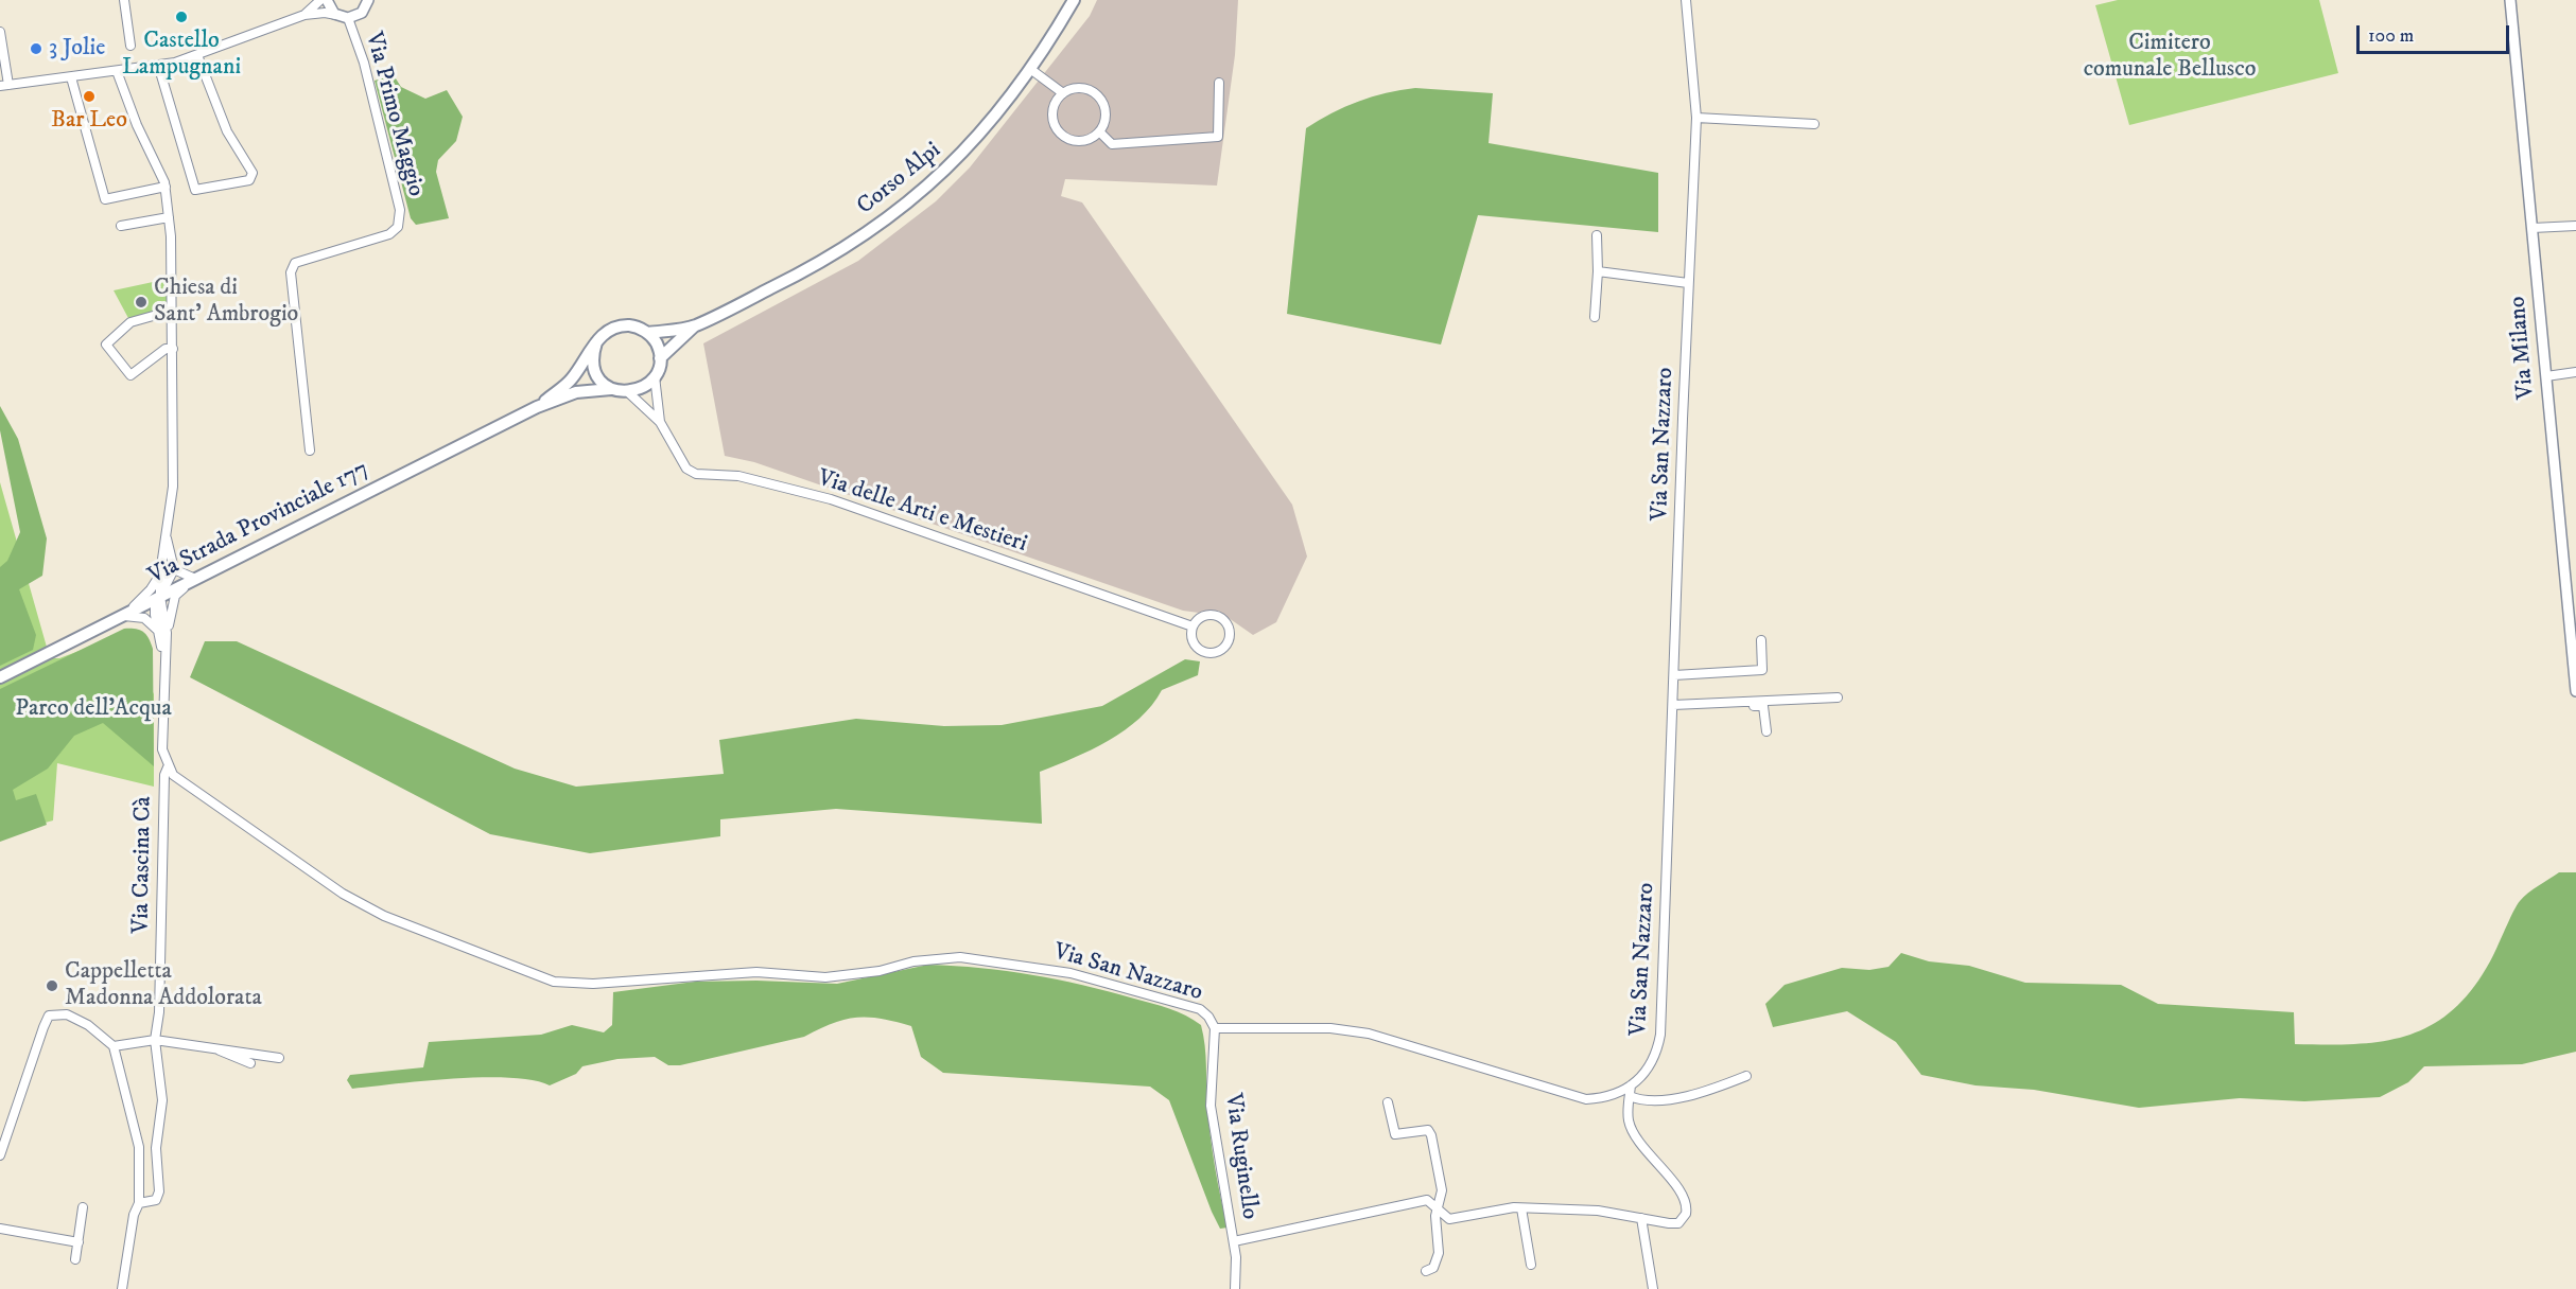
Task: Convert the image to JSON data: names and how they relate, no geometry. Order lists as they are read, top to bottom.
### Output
{
  "streets": {
    "main road": ["Corso Alpi", "Via Strada Provinciale 177"],
    "street": [
      "Via Primo Maggio",
      "Via Milano",
      "Via San Nazzaro",
      "Via delle Arti e Mestieri",
      "Via Cascina Cà",
      "Via Ruginello"
    ]
  },
  "crossings": [
    ["Corso Alpi", "Via delle Arti e Mestieri"],
    ["Corso Alpi", "Via Strada Provinciale 177"],
    ["Via San Nazzaro", "Via Cascina Cà"],
    ["Via San Nazzaro", "Via Ruginello"],
    ["Via delle Arti e Mestieri", "Via Strada Provinciale 177"],
    ["Via Strada Provinciale 177", "Via Cascina Cà"]
  ],
  "parks": ["Cimitero comunale Bellusco", "Parco dell'Acqua"],
  "places": [
    "Castello Lampugnani",
    "3 Jolie",
    "Bar Leo",
    "Chiesa di Sant' Ambrogio",
    "Cappelletta Madonna Addolorata"
  ],
  "scale_bar": "100 m"
}
